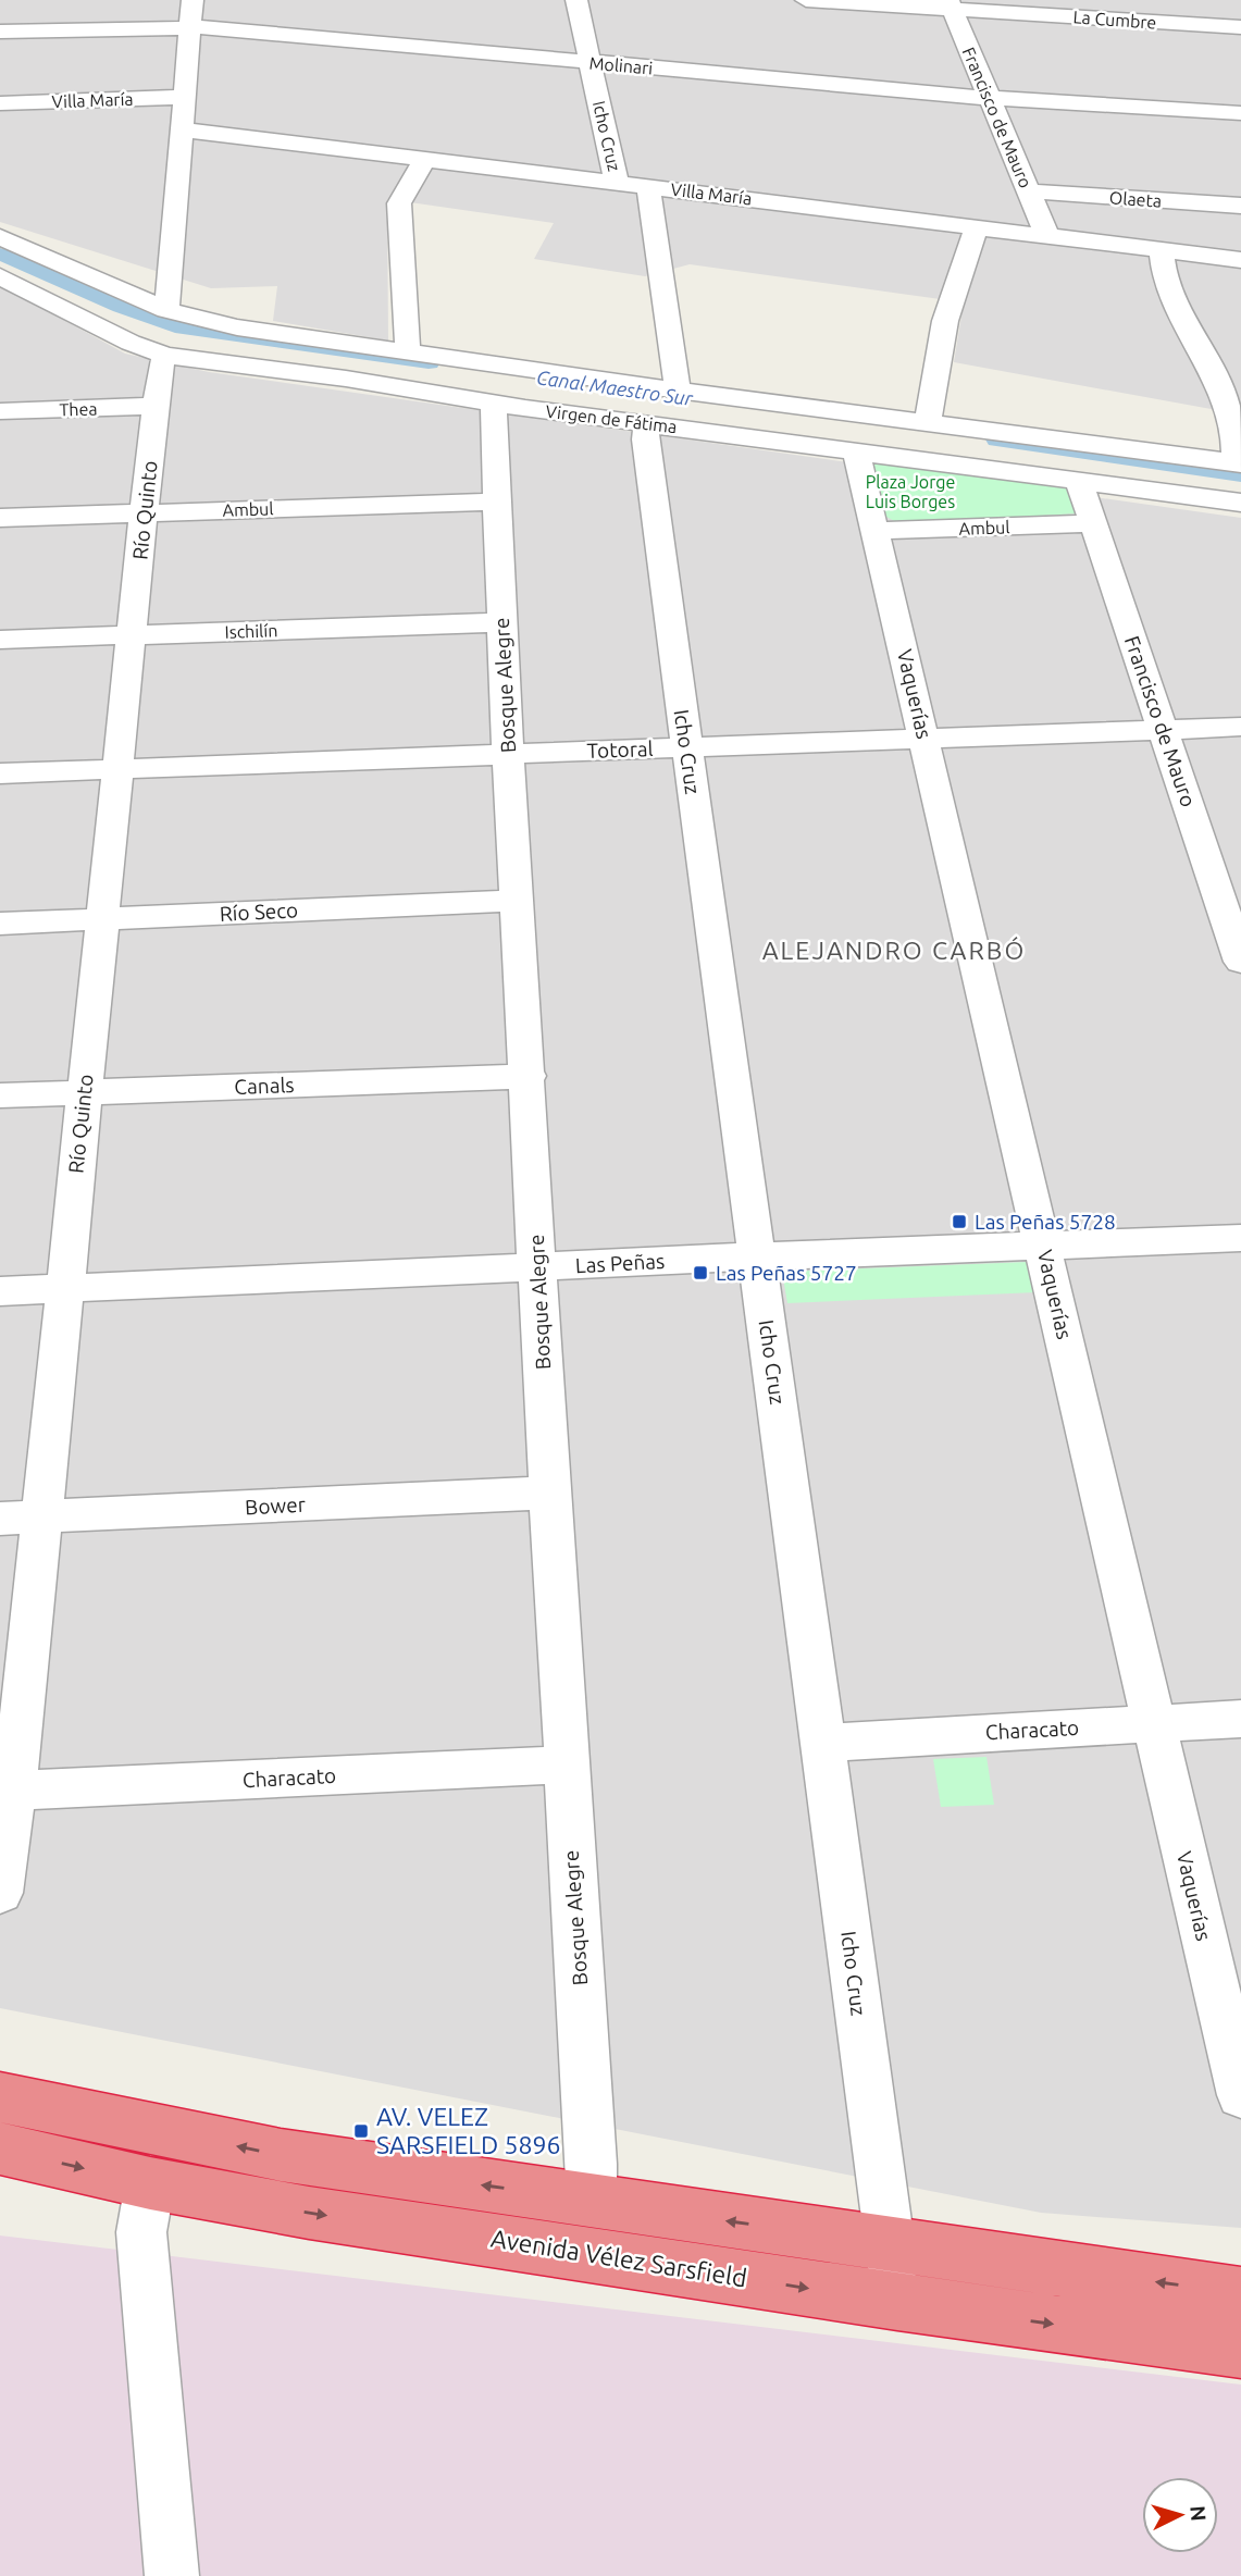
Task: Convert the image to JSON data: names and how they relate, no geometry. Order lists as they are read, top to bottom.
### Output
{
  "streets": {
    "highway": ["Avenida Vélez Sarsfield"],
    "street": [
      "La Cumbre",
      "Molinari",
      "Villa María",
      "Francisco de Mauro",
      "Icho Cruz",
      "Olaeta",
      "Thea",
      "Virgen de Fátima",
      "Ambul",
      "Río Quinto",
      "Ischilín",
      "Bosque Alegre",
      "Vaquerías",
      "Totoral",
      "Río Seco",
      "Canals",
      "Las Peñas",
      "Bower",
      "Characato"
    ]
  },
  "crossings": [
    ["La Cumbre", "Francisco de Mauro"],
    ["Molinari", "Francisco de Mauro"],
    ["Molinari", "Icho Cruz"],
    ["Villa María", "Francisco de Mauro"],
    ["Villa María", "Icho Cruz"],
    ["Francisco de Mauro", "Olaeta"],
    ["Francisco de Mauro", "Virgen de Fátima"],
    ["Francisco de Mauro", "Ambul"],
    ["Francisco de Mauro", "Totoral"],
    ["Icho Cruz", "Virgen de Fátima"],
    ["Icho Cruz", "Totoral"],
    ["Icho Cruz", "Las Peñas"],
    ["Icho Cruz", "Characato"],
    ["Icho Cruz", "Avenida Vélez Sarsfield"],
    ["Thea", "Río Quinto"],
    ["Virgen de Fátima", "Río Quinto"],
    ["Virgen de Fátima", "Bosque Alegre"],
    ["Virgen de Fátima", "Vaquerías"],
    ["Ambul", "Río Quinto"],
    ["Ambul", "Bosque Alegre"],
    ["Ambul", "Vaquerías"],
    ["Río Quinto", "Ischilín"],
    ["Río Quinto", "Totoral"],
    ["Río Quinto", "Río Seco"],
    ["Río Quinto", "Canals"],
    ["Río Quinto", "Las Peñas"],
    ["Río Quinto", "Bower"],
    ["Río Quinto", "Characato"],
    ["Ischilín", "Bosque Alegre"],
    ["Bosque Alegre", "Totoral"],
    ["Bosque Alegre", "Río Seco"],
    ["Bosque Alegre", "Canals"],
    ["Bosque Alegre", "Las Peñas"],
    ["Bosque Alegre", "Bower"],
    ["Bosque Alegre", "Characato"],
    ["Vaquerías", "Totoral"],
    ["Vaquerías", "Las Peñas"],
    ["Vaquerías", "Characato"]
  ],
  "districts": ["ALEJANDRO CARBÓ"],
  "water": ["Canal Maestro Sur"],
  "parks": ["Plaza Jorge Luis Borges"],
  "places": {
    "transit": ["Las Peñas 5728", "Las Peñas 5727", "AV. VELEZ SARSFIELD 5896"]
  },
  "north": "right"
}
